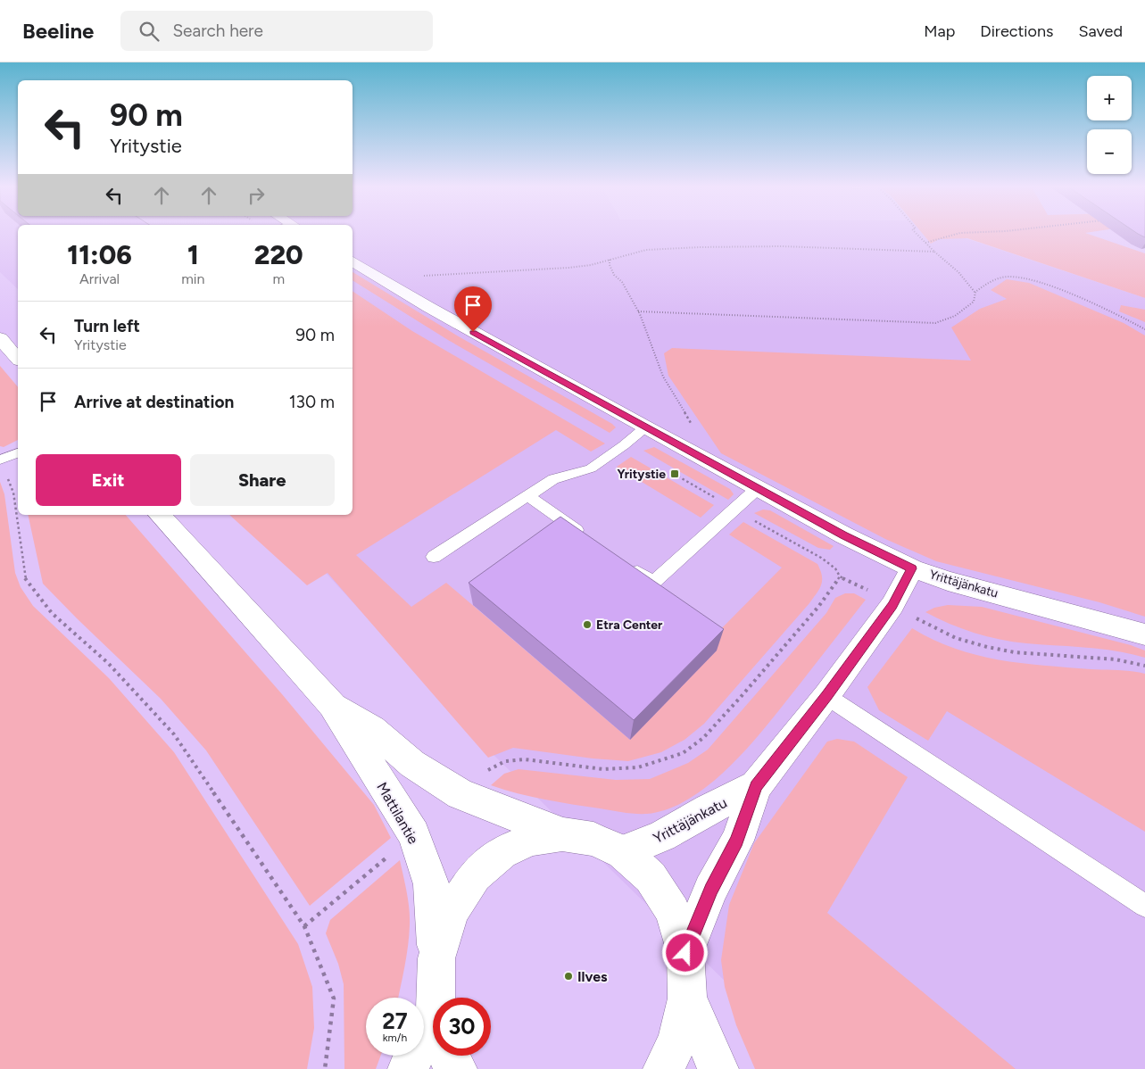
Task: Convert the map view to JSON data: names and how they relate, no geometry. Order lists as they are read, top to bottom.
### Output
{
  "streets": {
    "street": ["Yrittäjänkatu", "Mattilantie"]
  },
  "places": {
    "transit": ["Yritystie"],
    "other": ["Etra Center", "Ilves"]
  },
  "page": {
    "header": "Beeline",
    "search": "Search here",
    "nav": ["Map", "Directions", "Saved"],
    "map_buttons": ["+", "−"],
    "turn": ["90 m", "Yritystie"],
    "eta": [
      "11:06",
      "Arrival",
      "1",
      "min",
      "220",
      "m"
    ],
    "list": [
      {
        "name": "Turn left",
        "note": "Yritystie",
        "value": "90 m"
      },
      {
        "name": "Arrive at destination",
        "value": "130 m"
      }
    ],
    "buttons": ["Exit", "Share"],
    "speed": "27 km/h",
    "limit": "30"
  }
}
